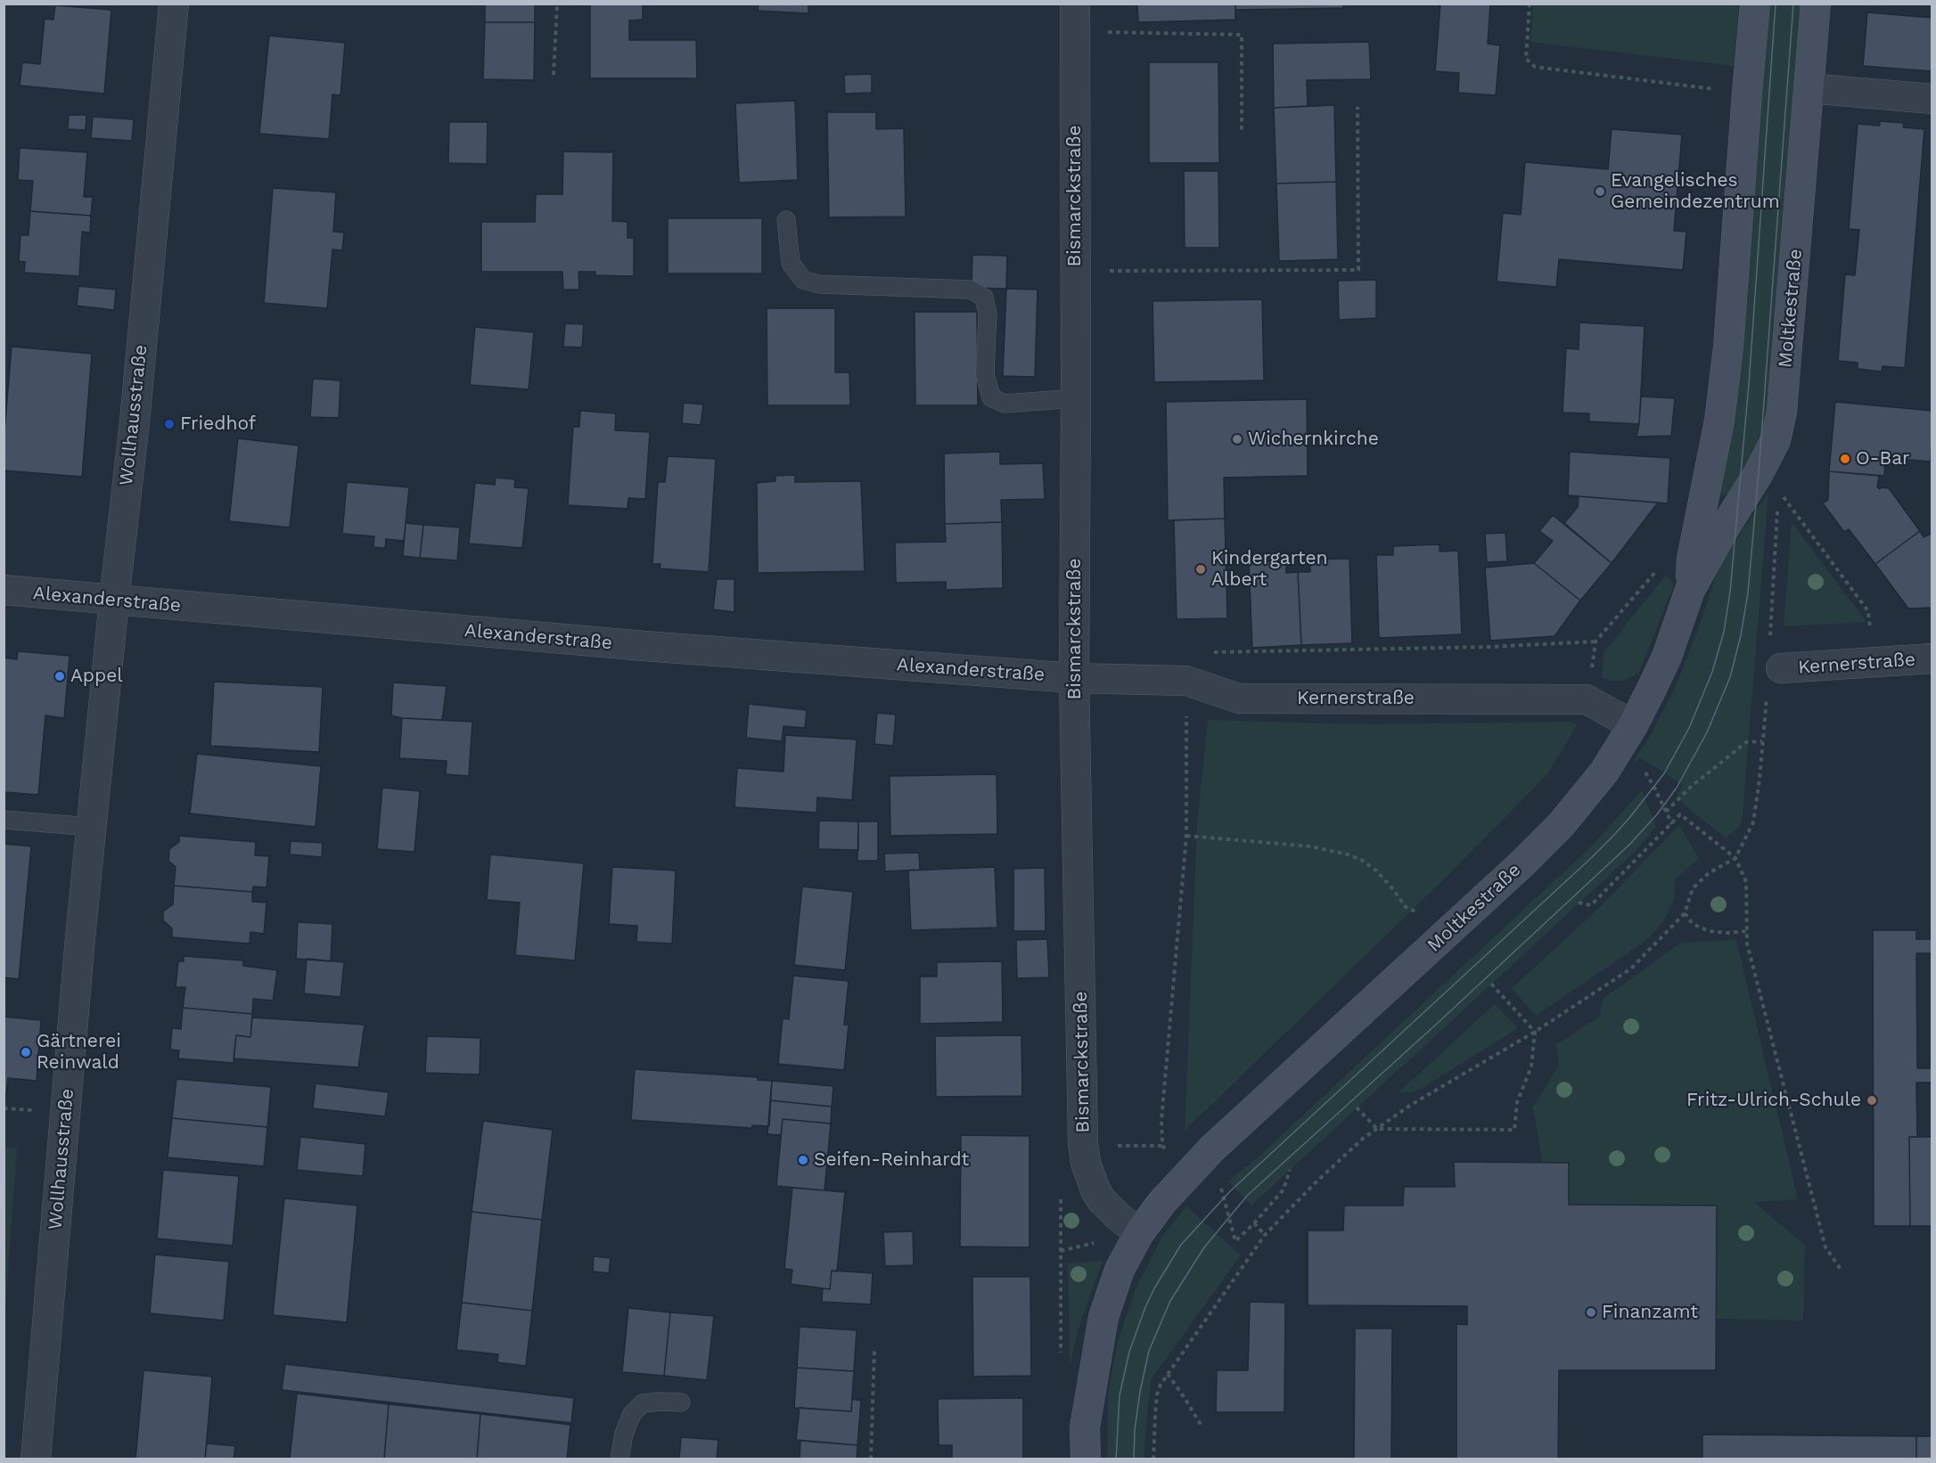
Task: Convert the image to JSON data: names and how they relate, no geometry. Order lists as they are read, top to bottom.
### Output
{
  "streets": {
    "street": [
      "Bismarckstraße",
      "Moltkestraße",
      "Wollhausstraße",
      "Alexanderstraße",
      "Kernerstraße"
    ]
  },
  "crossings": [
    ["Bismarckstraße", "Moltkestraße"],
    ["Bismarckstraße", "Alexanderstraße"],
    ["Bismarckstraße", "Kernerstraße"],
    ["Moltkestraße", "Kernerstraße"],
    ["Wollhausstraße", "Alexanderstraße"],
    ["Alexanderstraße", "Kernerstraße"]
  ],
  "places": [
    "Evangelisches Gemeindezentrum",
    "Friedhof",
    "Wichernkirche",
    "O-Bar",
    "Kindergarten Albert",
    "Appel",
    "Gärtnerei Reinwald",
    "Fritz-Ulrich-Schule",
    "Seifen-Reinhardt",
    "Finanzamt"
  ]
}
